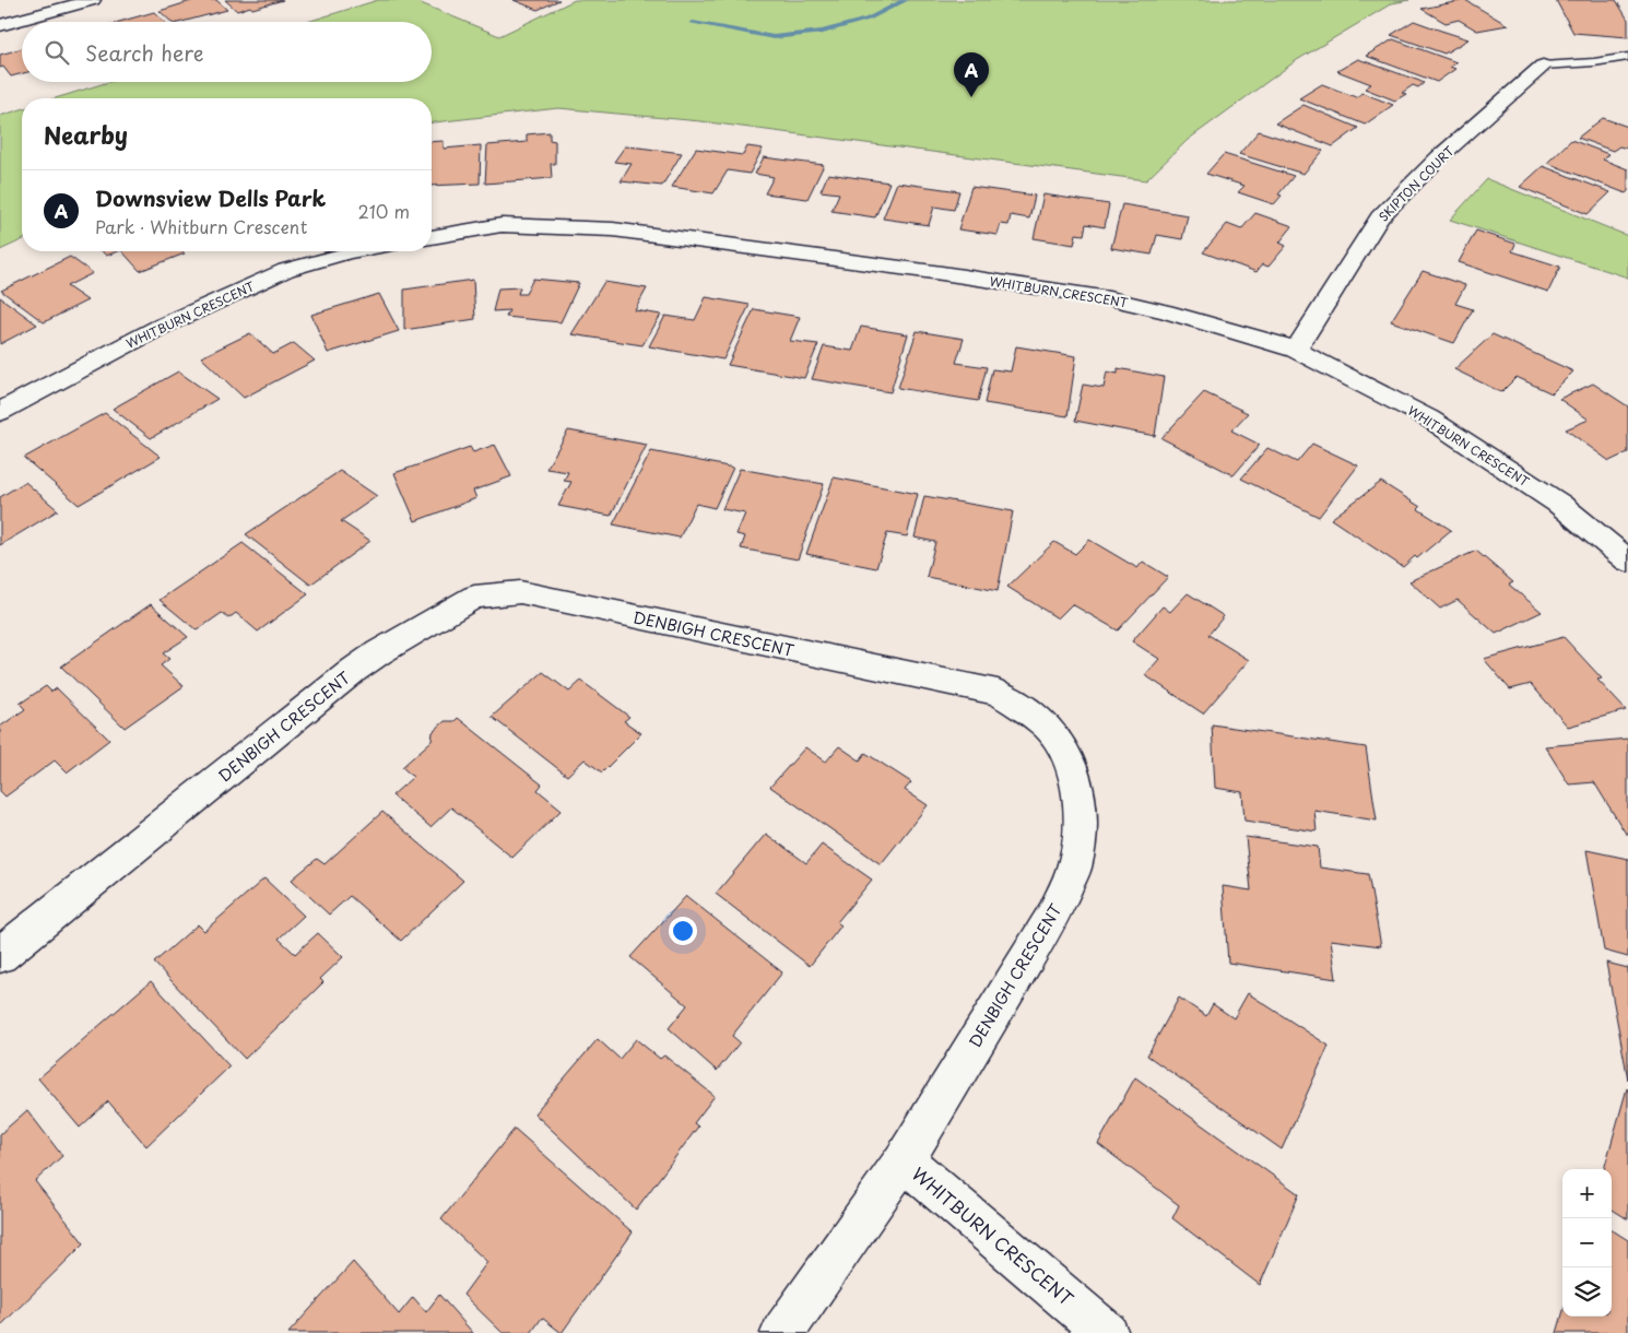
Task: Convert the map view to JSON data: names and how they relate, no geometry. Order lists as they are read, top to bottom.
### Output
{
  "streets": {
    "street": ["SKIPTON COURT", "WHITBURN CRESCENT", "DENBIGH CRESCENT"]
  },
  "crossings": [
    ["SKIPTON COURT", "WHITBURN CRESCENT"],
    ["WHITBURN CRESCENT", "DENBIGH CRESCENT"]
  ],
  "page": {
    "search": "Search here",
    "pins": "A",
    "heading": "Nearby",
    "list": [
      {
        "mark": "A",
        "name": "Downsview Dells Park",
        "note": "Park · Whitburn Crescent",
        "value": "210 m"
      }
    ],
    "map_buttons": ["+", "−"]
  }
}
